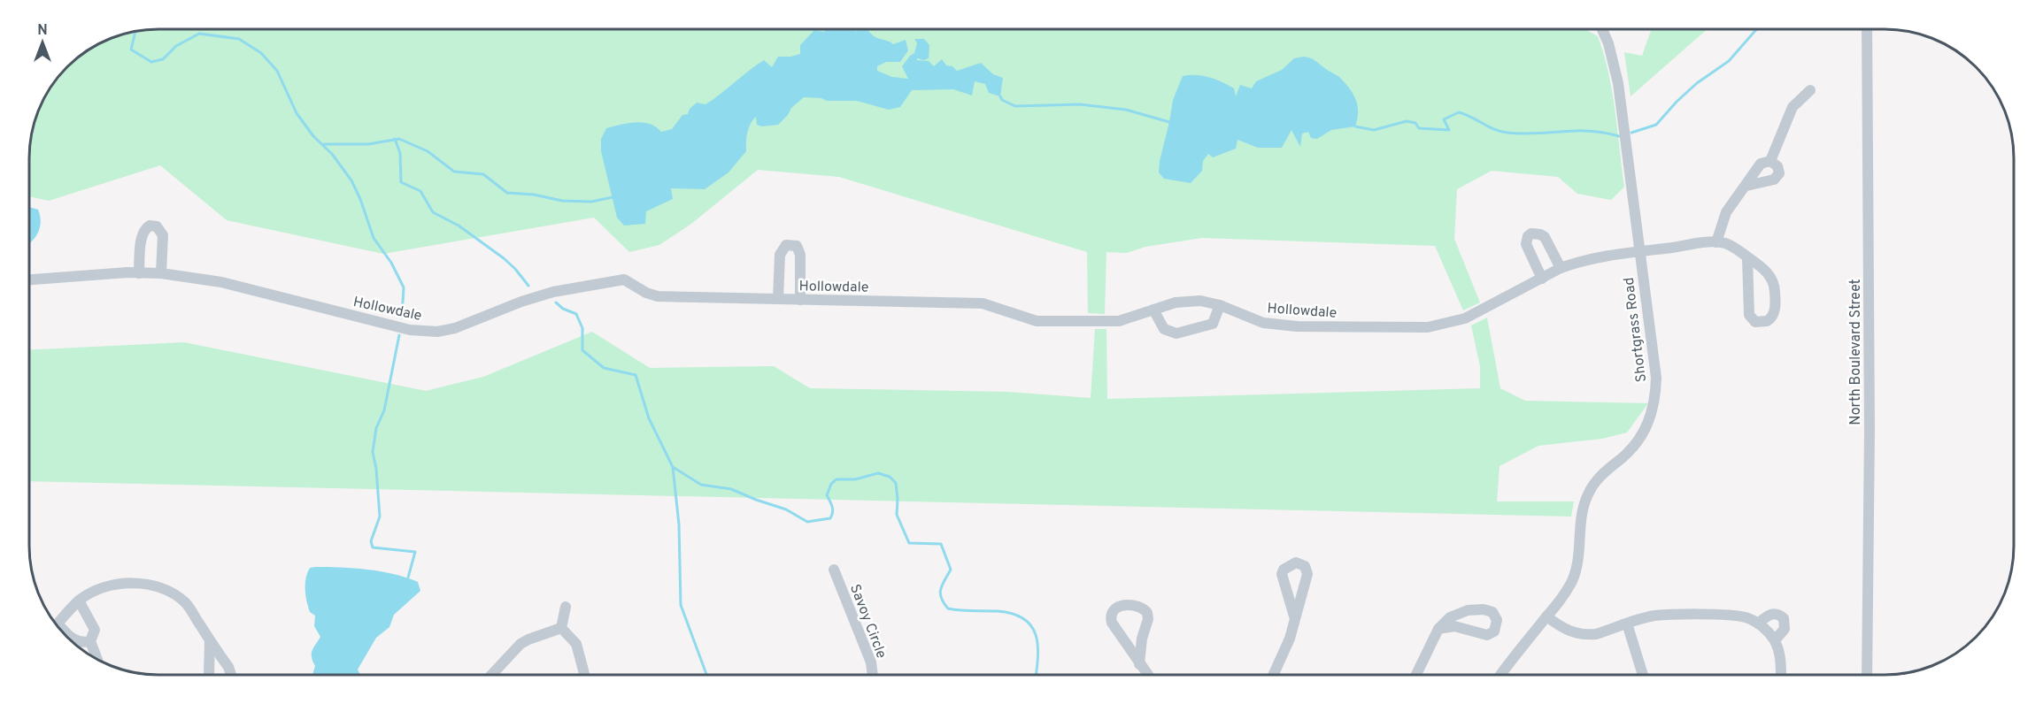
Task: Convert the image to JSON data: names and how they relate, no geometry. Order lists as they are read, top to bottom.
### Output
{
  "streets": {
    "street": [
      "Hollowdale",
      "Shortgrass Road",
      "North Boulevard Street",
      "Savoy Circle"
    ]
  },
  "crossings": [
    ["Hollowdale", "Shortgrass Road"]
  ],
  "north": "top"
}
